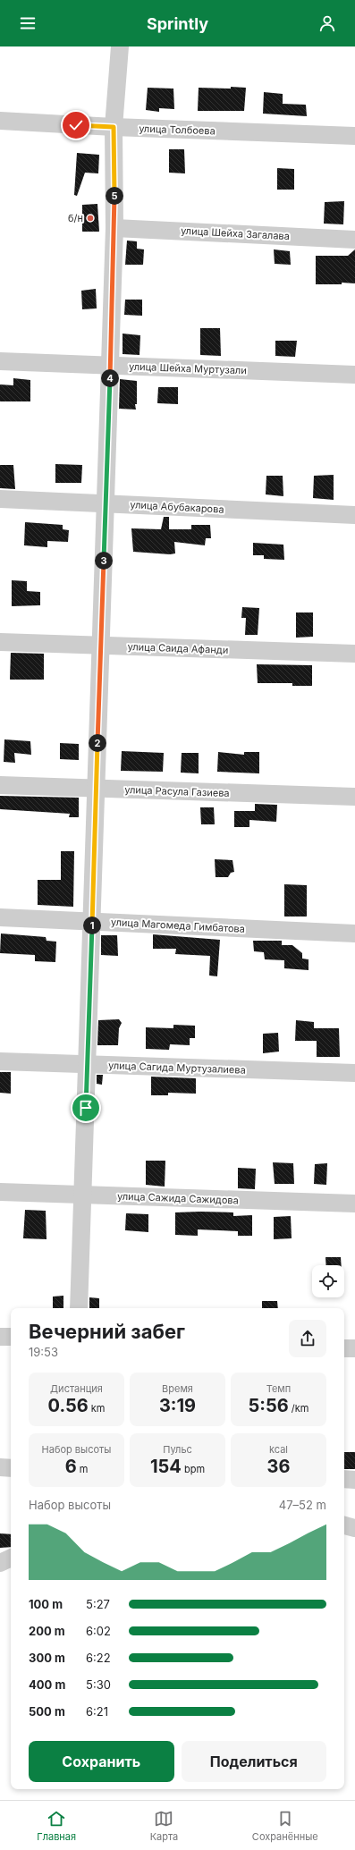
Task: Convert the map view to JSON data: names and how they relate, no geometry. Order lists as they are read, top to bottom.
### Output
{
  "streets": {
    "street": [
      "улица Толбоева",
      "улица Шейха Загалава",
      "улица Шейха Муртузали",
      "улица Абубакарова",
      "улица Саида Афанди",
      "улица Расула Газиева",
      "улица Магомеда Гимбатова",
      "улица Сагида Муртузалиева",
      "улица Сажида Сажидова"
    ]
  },
  "places": ["б/н"],
  "page": {
    "header": "Sprintly",
    "pins": [
      "5",
      "4",
      "3",
      "2",
      "1"
    ],
    "heading": ["Вечерний забег", "19:53"],
    "stats": [
      ["Дистанция", "0.56 km"],
      ["Время", "3:19"],
      ["Темп", "5:56 /km"],
      ["Набор высоты", "6 m"],
      ["Пульс", "154 bpm"],
      ["kcal", "36"]
    ],
    "chart": ["Набор высоты", "47–52 m"],
    "list": [
      {
        "name": "100 m",
        "note": "5:27"
      },
      {
        "name": "200 m",
        "note": "6:02"
      },
      {
        "name": "300 m",
        "note": "6:22"
      },
      {
        "name": "400 m",
        "note": "5:30"
      },
      {
        "name": "500 m",
        "note": "6:21"
      }
    ],
    "buttons": ["Сохранить", "Поделиться"],
    "tabs": ["Главная", "Карта", "Сохранённые"]
  }
}
